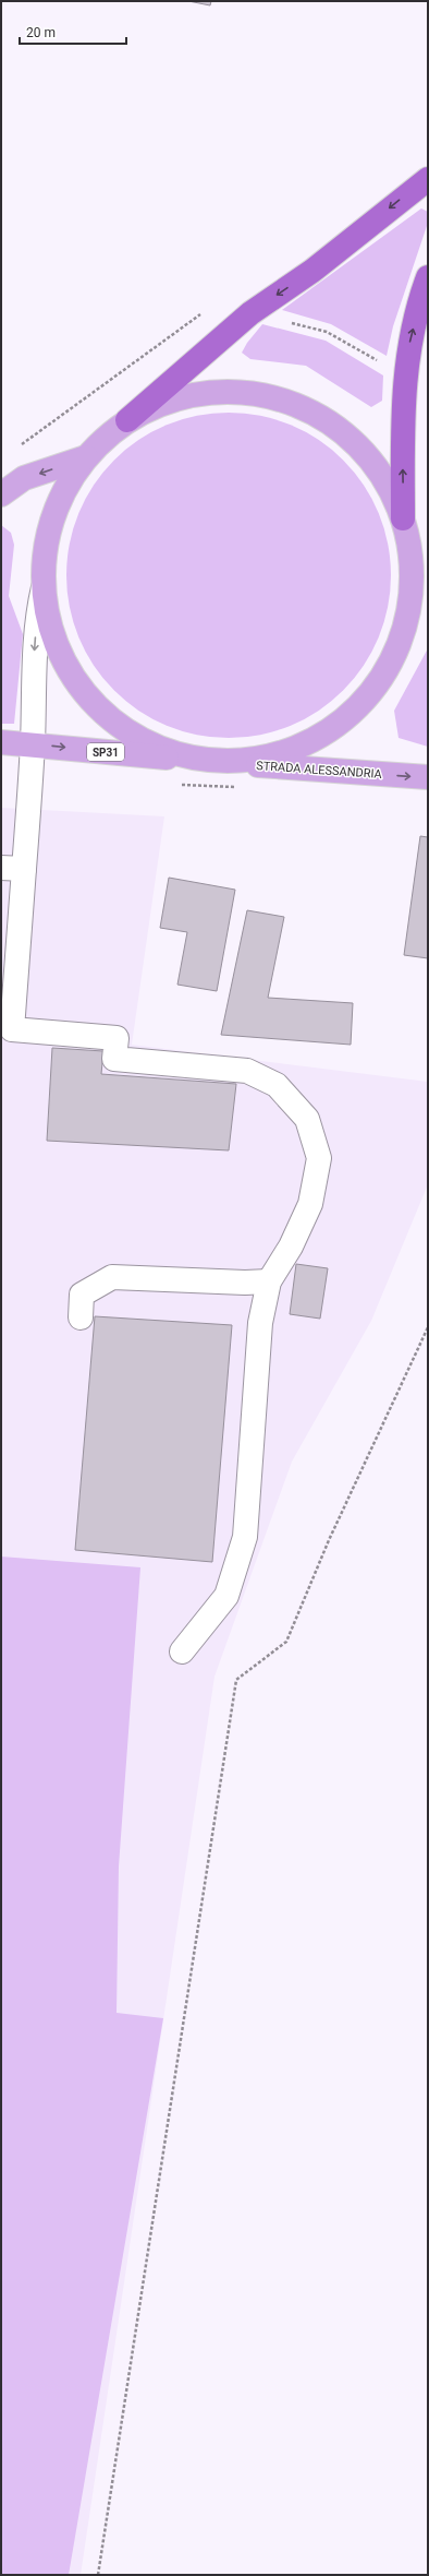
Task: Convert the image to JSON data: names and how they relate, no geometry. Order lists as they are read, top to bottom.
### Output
{
  "streets": {
    "main road": ["SP31", "STRADA ALESSANDRIA"]
  },
  "crossings": [
    ["SP31", "STRADA ALESSANDRIA"]
  ],
  "one_way": ["STRADA ALESSANDRIA"],
  "scale_bar": "20 m"
}
